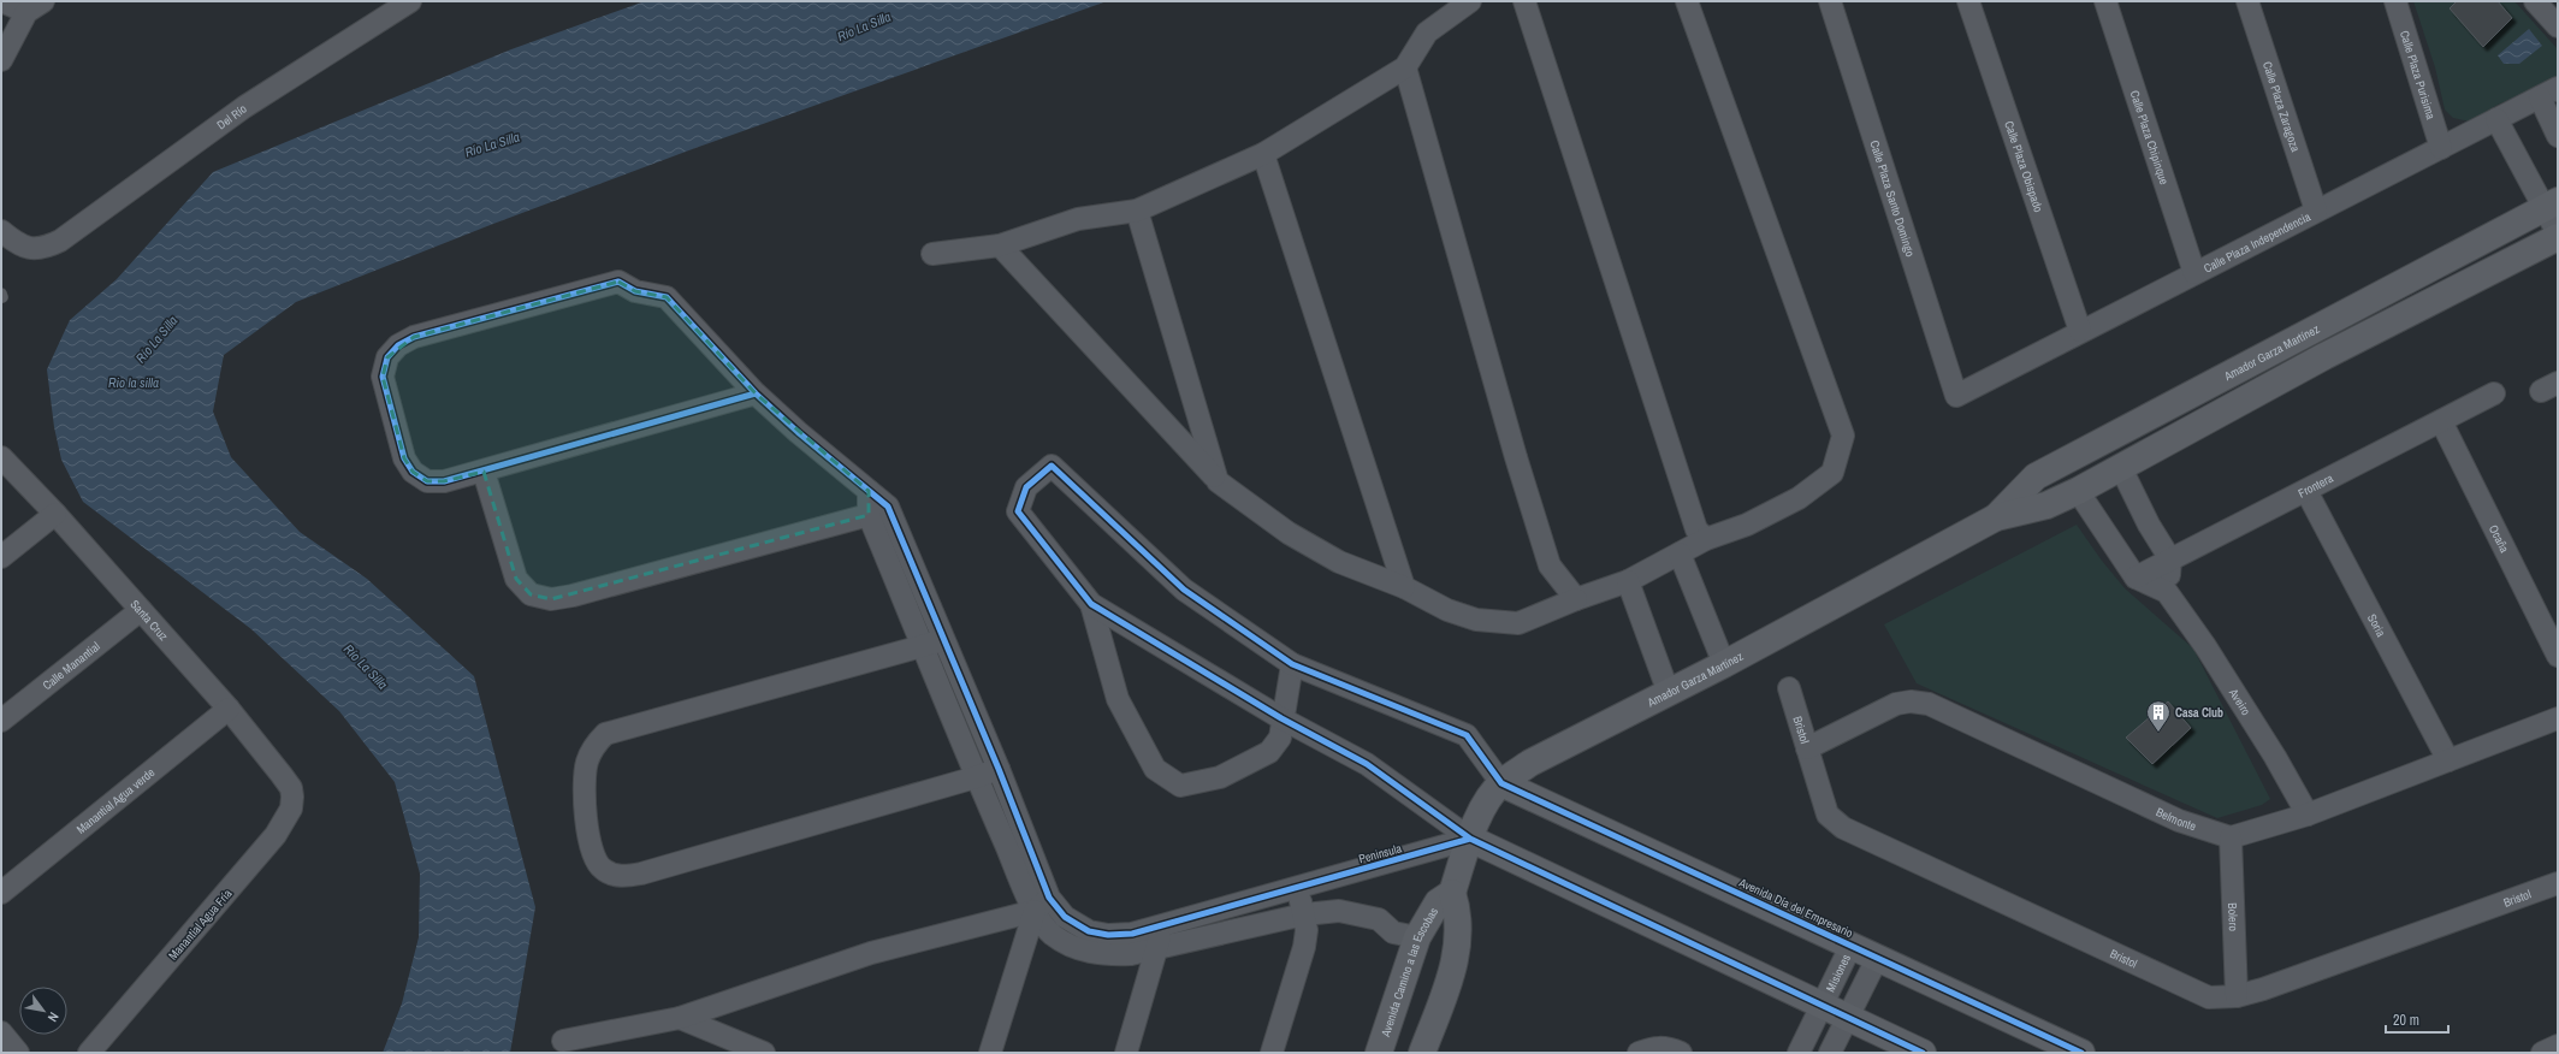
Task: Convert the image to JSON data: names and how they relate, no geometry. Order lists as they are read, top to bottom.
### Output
{
  "streets": {
    "street": [
      "Calle Plaza Purisima",
      "Calle Plaza Zaragoza",
      "Del Río",
      "Calle Plaza Chipinque",
      "Calle Plaza Obispado",
      "Calle Plaza Santo Domingo",
      "Calle Plaza Independencia",
      "Amador Garza Martínez",
      "Frontera",
      "Ocaña",
      "Santa Cruz",
      "Soria",
      "Calle Manantial",
      "Aveiro",
      "Bristol",
      "Manantial Agua verde",
      "Belmonte",
      "Peninsula",
      "Avenida Día del Empresario",
      "Bolero",
      "Manantial Agua Fría",
      "Avenida Camino a las Escobas",
      "Misiones"
    ]
  },
  "crossings": [
    ["Calle Plaza Purisima", "Calle Plaza Independencia"],
    ["Calle Plaza Zaragoza", "Calle Plaza Independencia"],
    ["Calle Plaza Chipinque", "Calle Plaza Independencia"],
    ["Calle Plaza Obispado", "Calle Plaza Independencia"],
    ["Calle Plaza Santo Domingo", "Calle Plaza Independencia"],
    ["Amador Garza Martínez", "Peninsula"],
    ["Amador Garza Martínez", "Avenida Día del Empresario"],
    ["Amador Garza Martínez", "Avenida Camino a las Escobas"],
    ["Frontera", "Ocaña"],
    ["Frontera", "Soria"],
    ["Frontera", "Aveiro"],
    ["Santa Cruz", "Calle Manantial"],
    ["Santa Cruz", "Manantial Agua verde"],
    ["Santa Cruz", "Manantial Agua Fría"],
    ["Bristol", "Belmonte"],
    ["Bristol", "Bolero"],
    ["Belmonte", "Bolero"],
    ["Avenida Día del Empresario", "Misiones"]
  ],
  "water": ["Río La Silla", "Rio la silla"],
  "places": {
    "building": ["Casa Club"]
  },
  "scale_bar": "20 m",
  "north": "bottom right"
}
